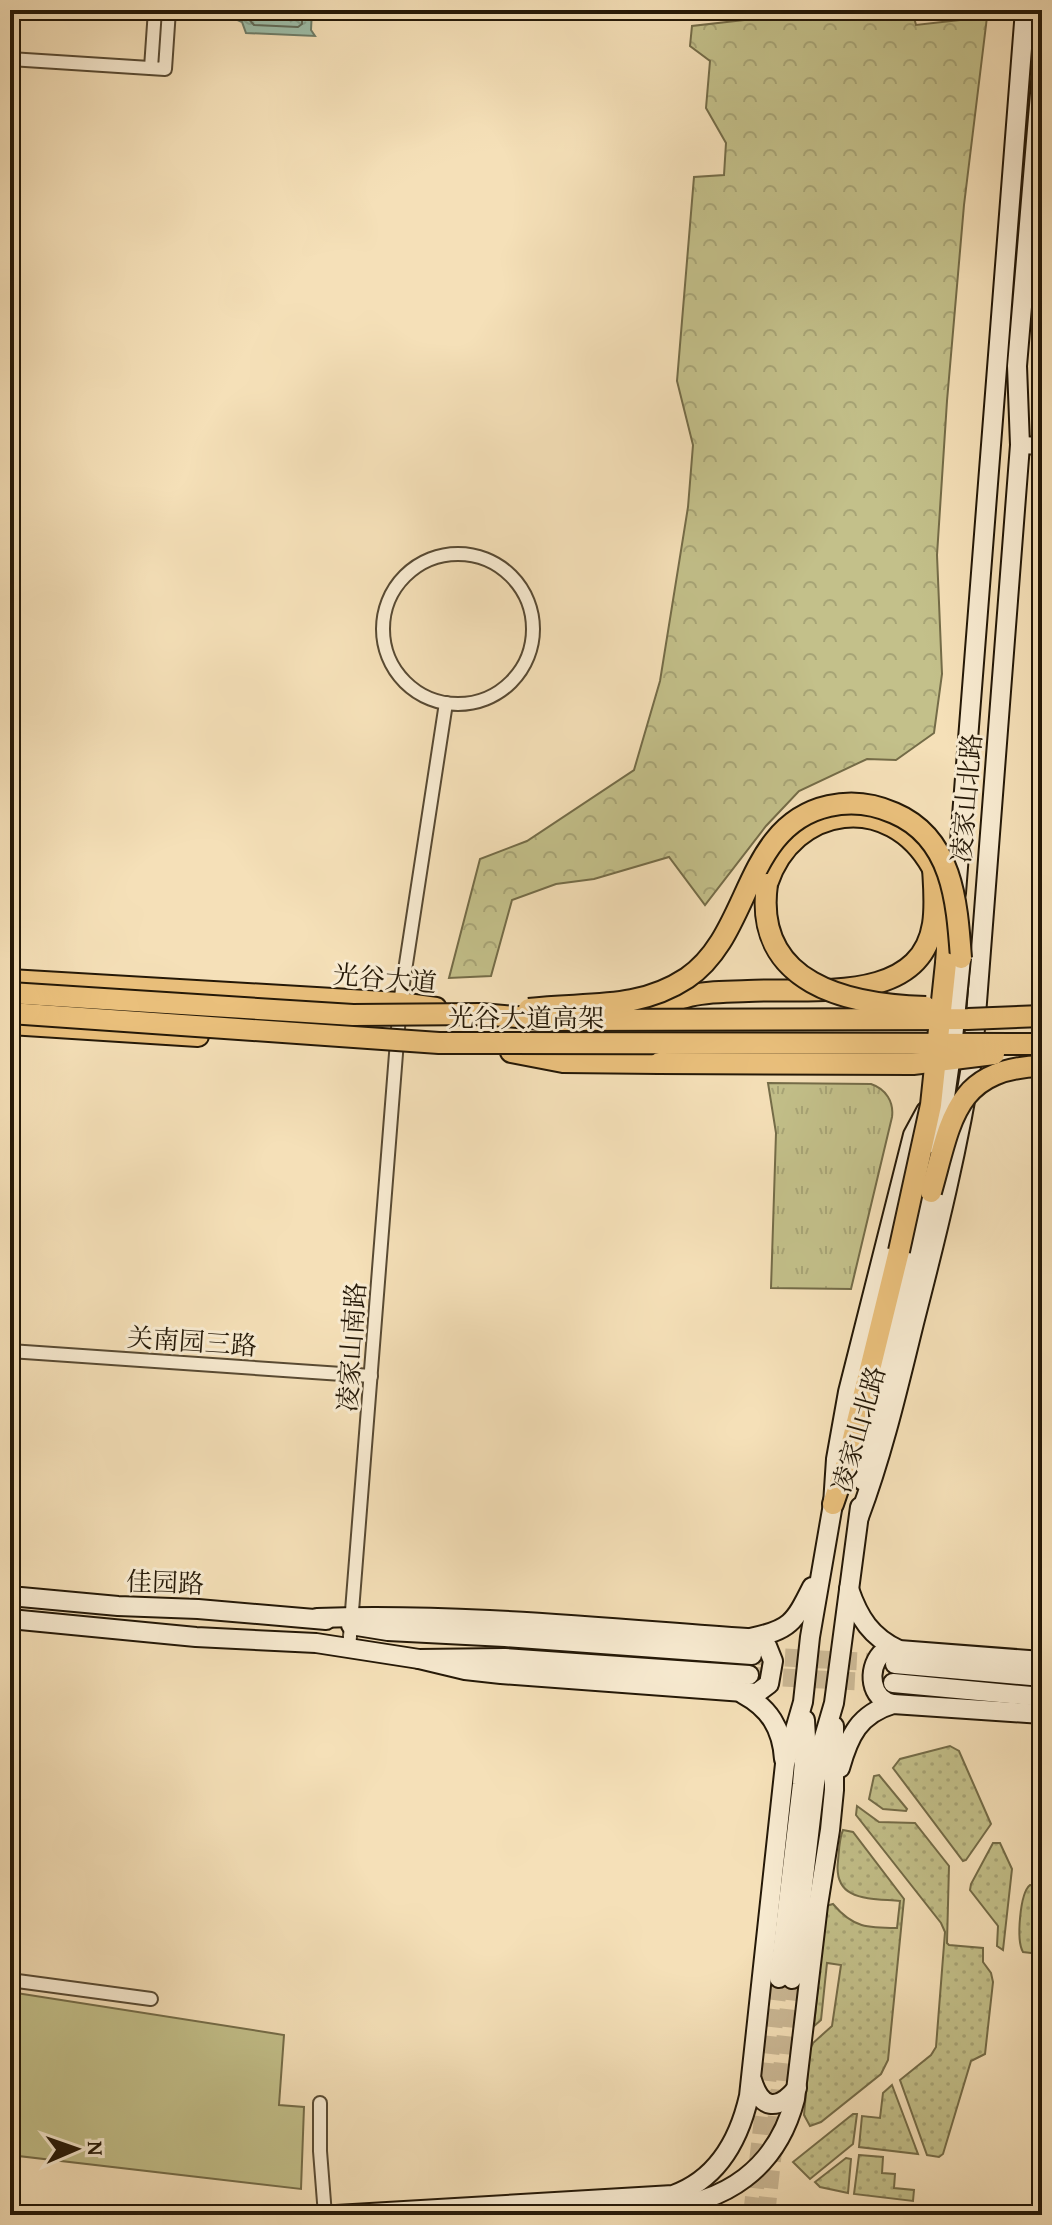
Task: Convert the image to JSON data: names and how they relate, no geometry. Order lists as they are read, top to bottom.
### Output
{
  "streets": {
    "main road": [
      "凌家山北路",
      "光谷大道",
      "光谷大道高架",
      "佳园路"
    ],
    "street": ["关南园三路", "凌家山南路"]
  },
  "crossings": [
    ["凌家山北路", "光谷大道"],
    ["光谷大道", "光谷大道高架"],
    ["光谷大道", "凌家山南路"],
    ["关南园三路", "凌家山南路"],
    ["凌家山南路", "佳园路"]
  ],
  "north": "right"
}
